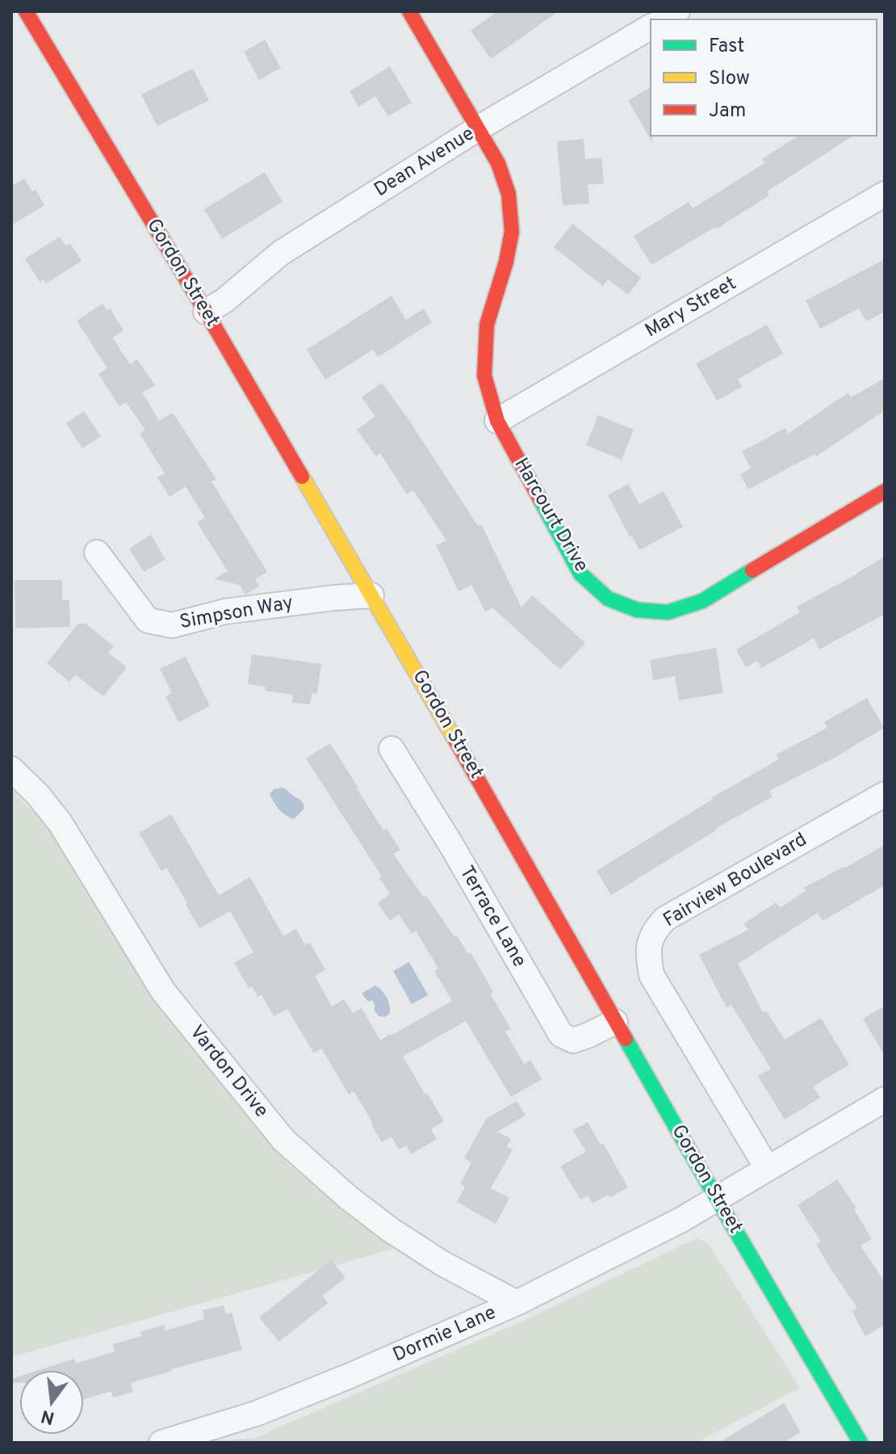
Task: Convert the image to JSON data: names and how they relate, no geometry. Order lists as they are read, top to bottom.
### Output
{
  "streets": {
    "main road": ["Gordon Street", "Harcourt Drive"],
    "street": [
      "Dean Avenue",
      "Mary Street",
      "Simpson Way",
      "Fairview Boulevard",
      "Terrace Lane",
      "Vardon Drive",
      "Dormie Lane"
    ]
  },
  "crossings": [
    ["Dean Avenue", "Gordon Street"],
    ["Dean Avenue", "Harcourt Drive"],
    ["Gordon Street", "Simpson Way"],
    ["Gordon Street", "Terrace Lane"],
    ["Gordon Street", "Dormie Lane"],
    ["Mary Street", "Harcourt Drive"],
    ["Fairview Boulevard", "Dormie Lane"],
    ["Vardon Drive", "Dormie Lane"]
  ],
  "legend": ["Fast", "Slow", "Jam"],
  "north": "bottom"
}
